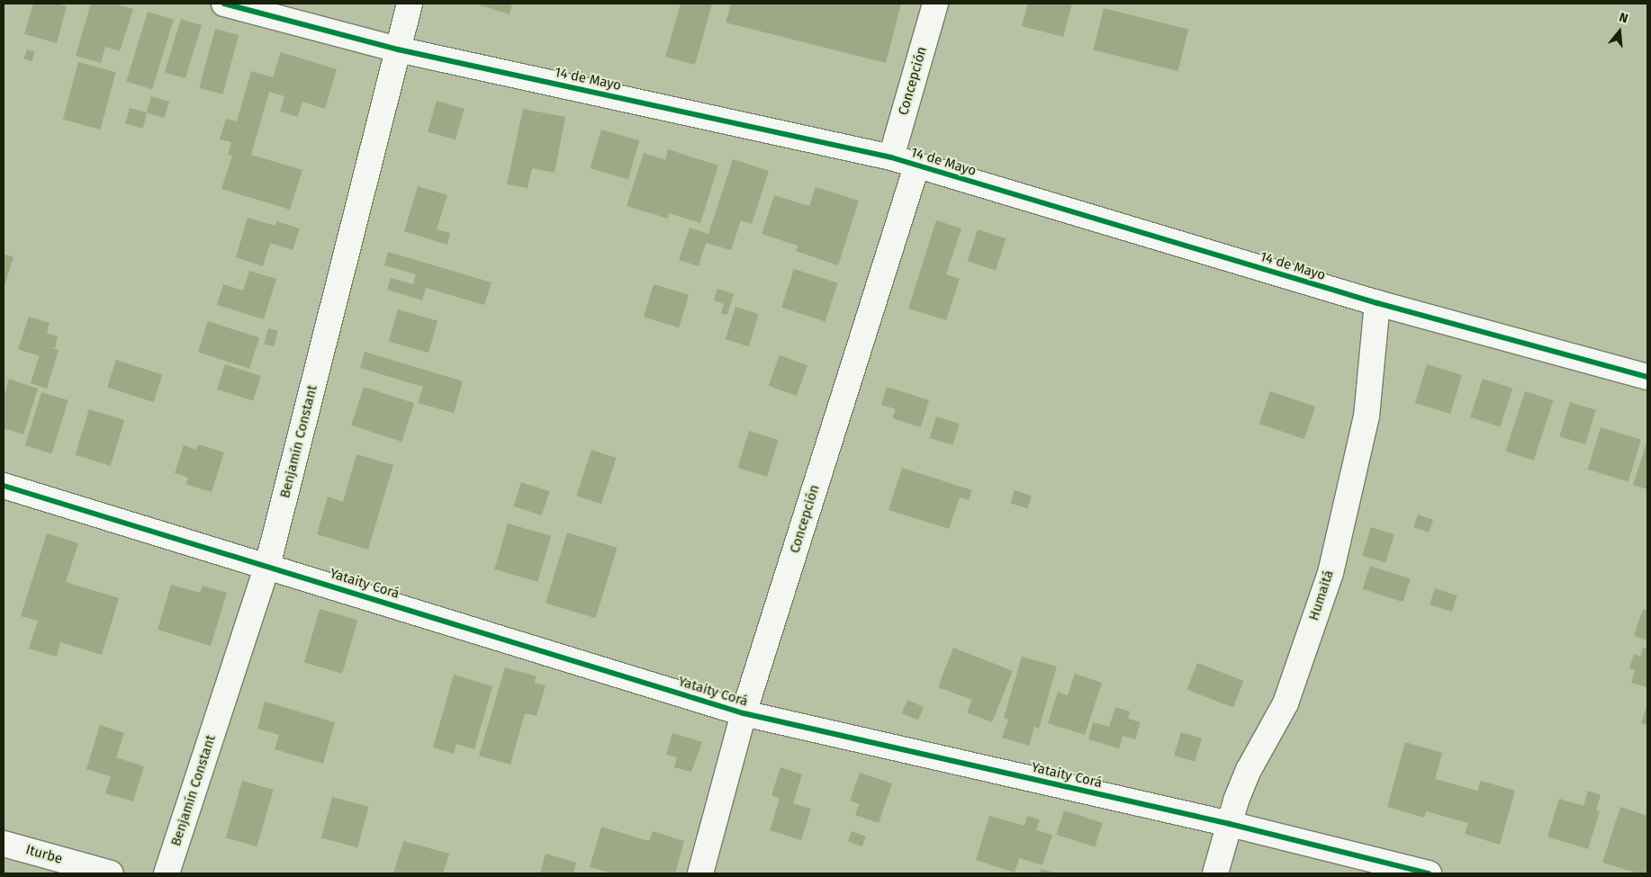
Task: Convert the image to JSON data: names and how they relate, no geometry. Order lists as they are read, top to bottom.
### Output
{
  "streets": {
    "street": [
      "14 de Mayo",
      "Concepción",
      "Benjamín Constant",
      "Yataity Corá",
      "Humaitá",
      "Iturbe"
    ]
  },
  "crossings": [
    ["14 de Mayo", "Concepción"],
    ["14 de Mayo", "Benjamín Constant"],
    ["14 de Mayo", "Humaitá"],
    ["Concepción", "Yataity Corá"],
    ["Benjamín Constant", "Yataity Corá"],
    ["Yataity Corá", "Humaitá"]
  ],
  "north": "top"
}
